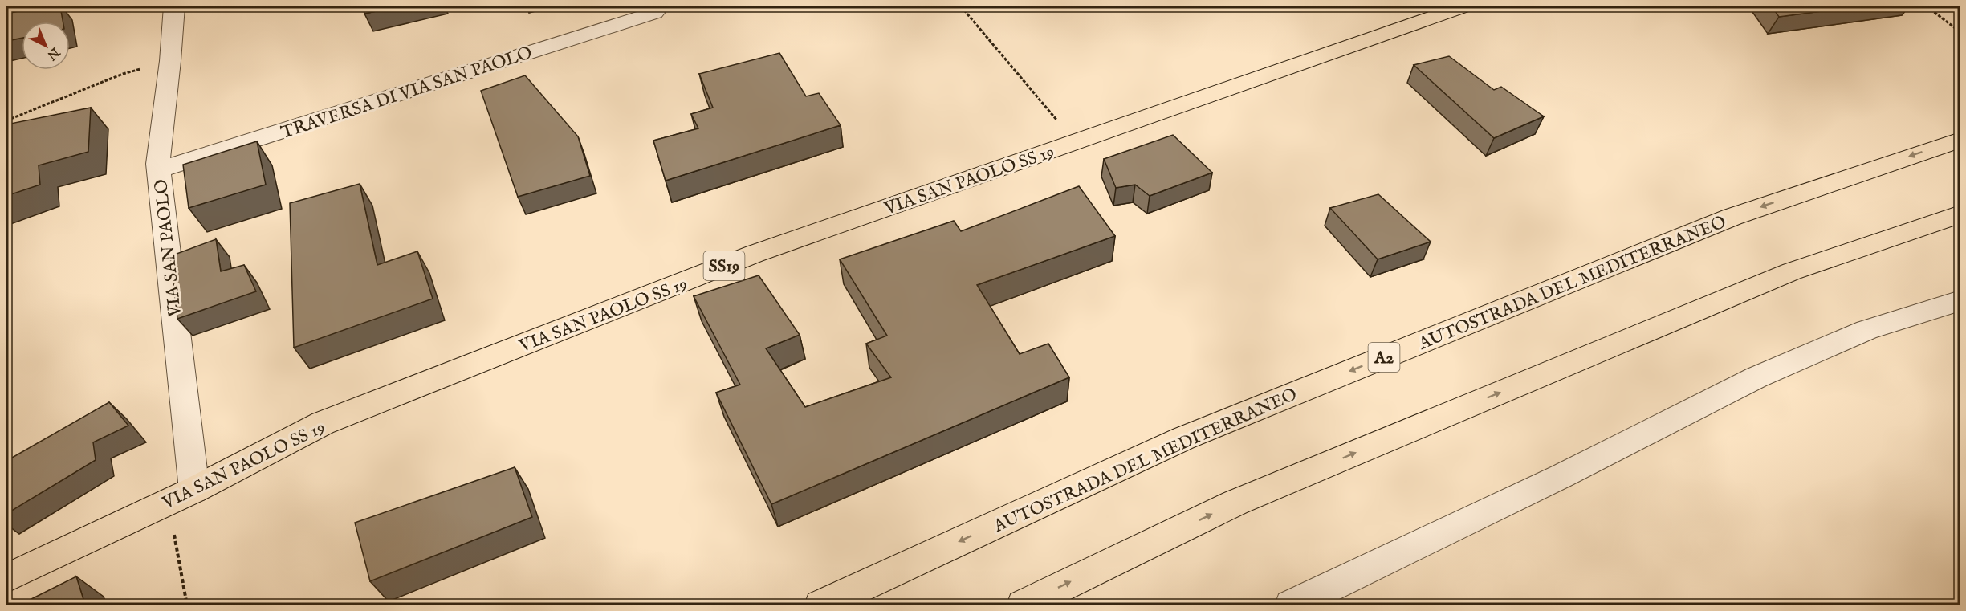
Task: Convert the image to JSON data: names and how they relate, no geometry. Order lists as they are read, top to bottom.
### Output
{
  "streets": {
    "main road": [
      "VIA SAN PAOLO SS 19",
      "SS19",
      "AUTOSTRADA DEL MEDITERRANEO",
      "A2"
    ],
    "street": ["TRAVERSA DI VIA SAN PAOLO", "VIA SAN PAOLO"]
  },
  "crossings": [
    ["TRAVERSA DI VIA SAN PAOLO", "VIA SAN PAOLO"],
    ["VIA SAN PAOLO SS 19", "VIA SAN PAOLO"]
  ],
  "north": "bottom right"
}
